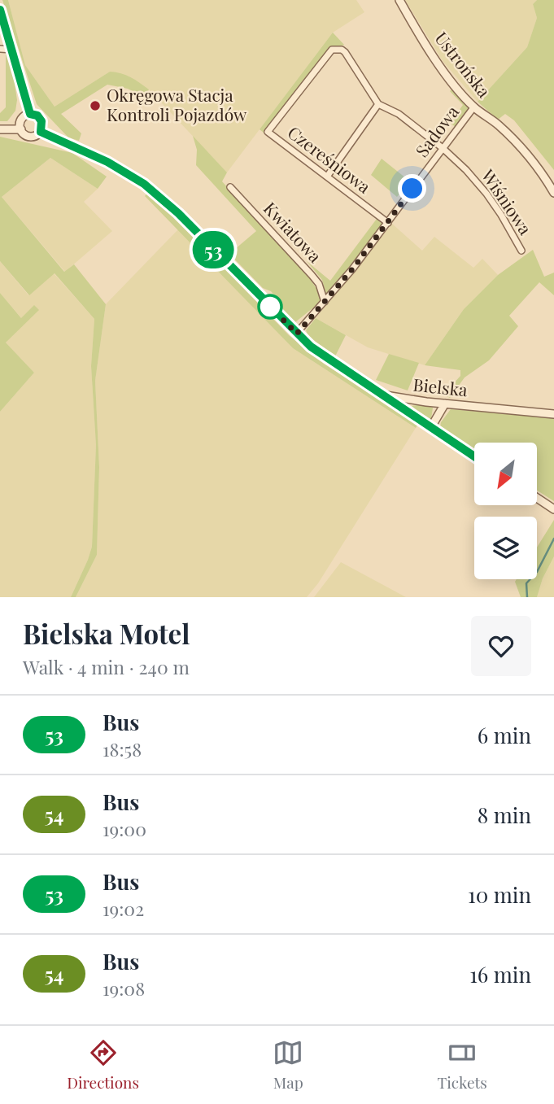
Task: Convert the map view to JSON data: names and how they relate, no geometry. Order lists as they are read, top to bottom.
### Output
{
  "streets": {
    "street": [
      "Ustrońska",
      "Sadowa",
      "Czereśniowa",
      "Wiśniowa",
      "Kwiatowa",
      "Bielska"
    ]
  },
  "crossings": [
    ["Ustrońska", "Sadowa"],
    ["Sadowa", "Czereśniowa"],
    ["Sadowa", "Wiśniowa"],
    ["Sadowa", "Kwiatowa"],
    ["Sadowa", "Bielska"],
    ["Czereśniowa", "Wiśniowa"]
  ],
  "places": ["Okręgowa Stacja Kontroli Pojazdów"],
  "lines": ["bus line 53"],
  "north": "bottom left",
  "page": {
    "on_map": "53",
    "heading": ["Bielska Motel", "Walk · 4 min · 240 m"],
    "list": [
      {
        "mark": "53",
        "name": "Bus",
        "note": "18:58",
        "value": "6 min"
      },
      {
        "mark": "54",
        "name": "Bus",
        "note": "19:00",
        "value": "8 min"
      },
      {
        "mark": "53",
        "name": "Bus",
        "note": "19:02",
        "value": "10 min"
      },
      {
        "mark": "54",
        "name": "Bus",
        "note": "19:08",
        "value": "16 min"
      }
    ],
    "tabs": ["Directions", "Map", "Tickets"]
  }
}
